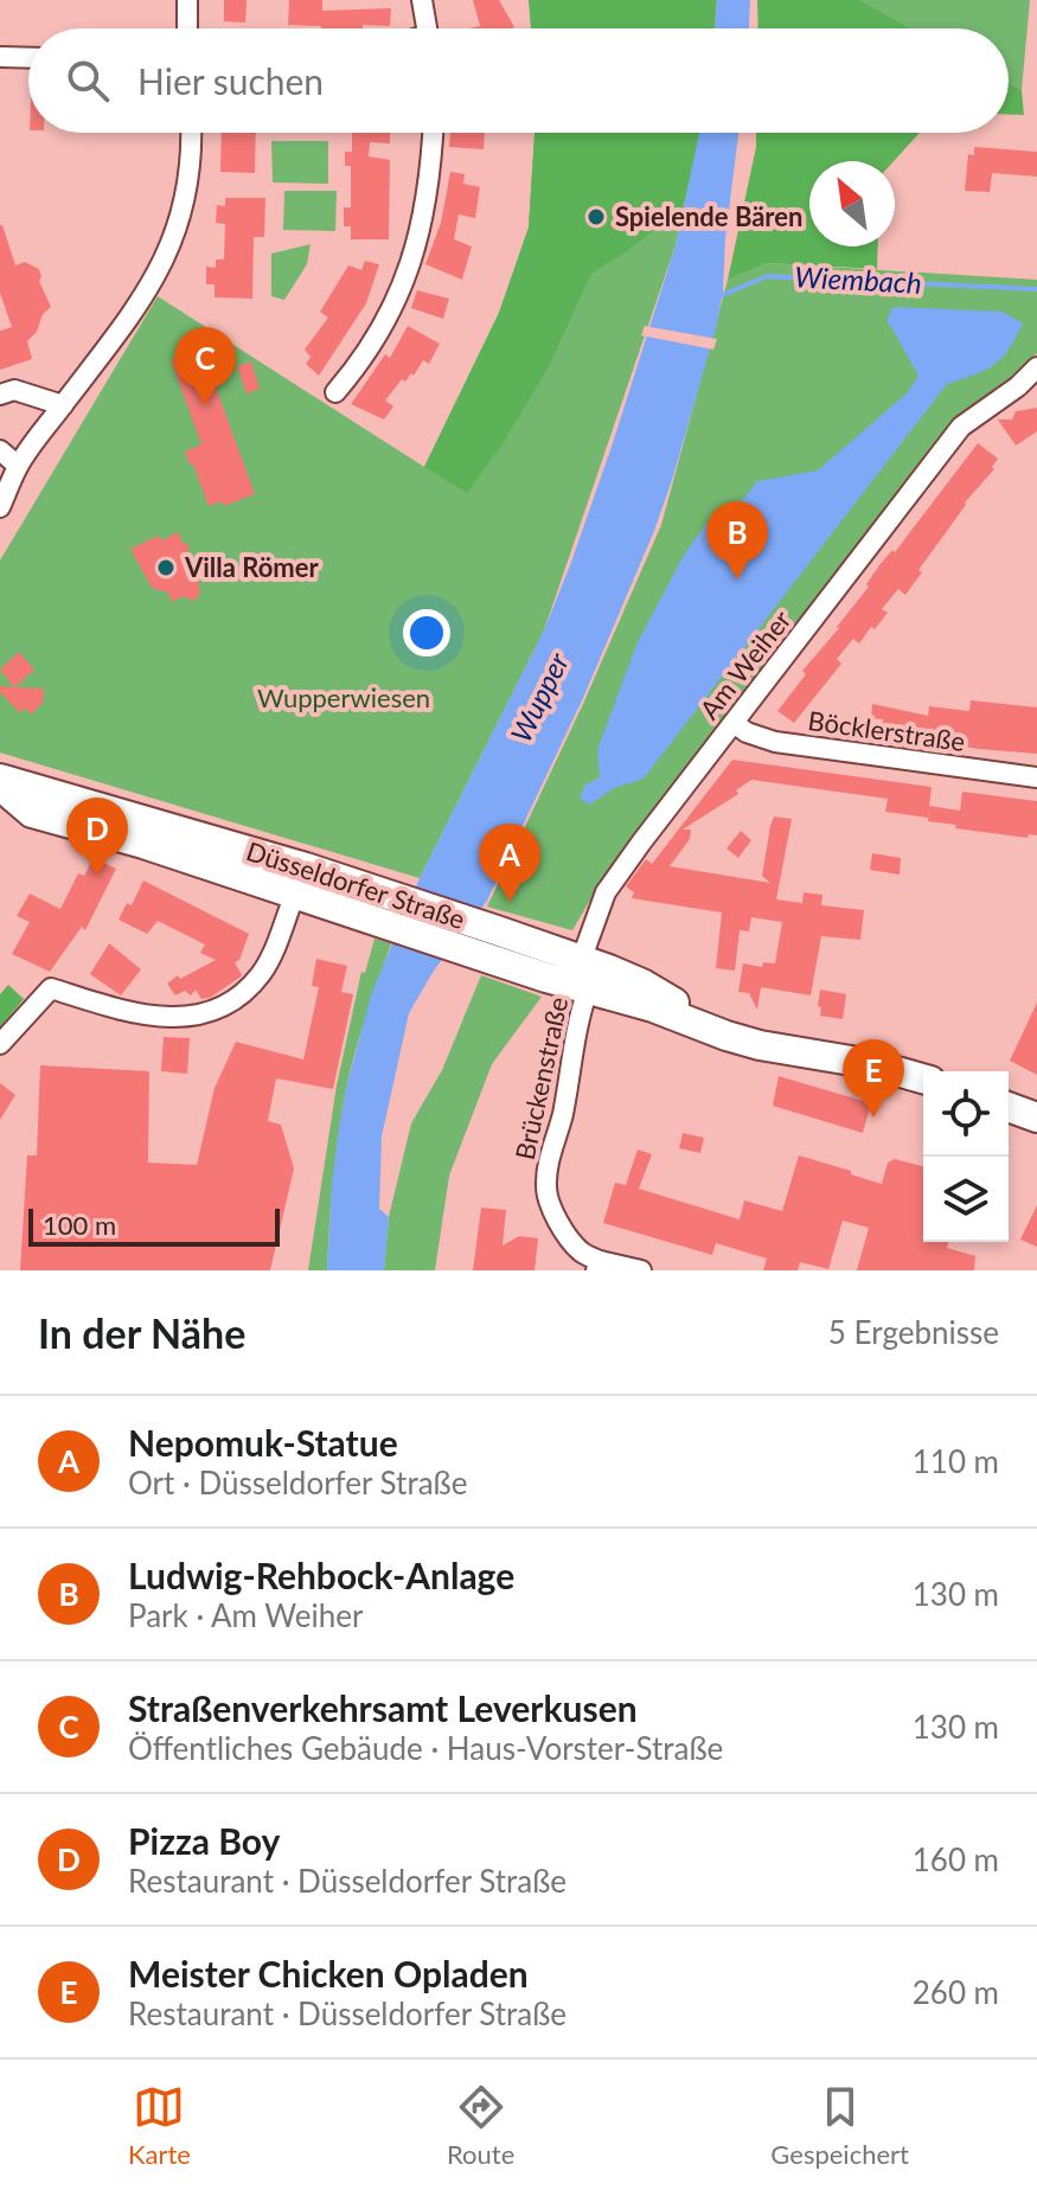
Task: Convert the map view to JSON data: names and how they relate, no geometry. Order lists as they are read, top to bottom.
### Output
{
  "streets": {
    "main road": ["Düsseldorfer Straße"],
    "street": ["Am Weiher", "Böcklerstraße", "Brückenstraße"]
  },
  "crossings": [
    ["Am Weiher", "Böcklerstraße"],
    ["Am Weiher", "Düsseldorfer Straße"],
    ["Düsseldorfer Straße", "Brückenstraße"]
  ],
  "water": ["Wiembach", "Wupper"],
  "parks": ["Wupperwiesen"],
  "places": ["Spielende Bären", "Villa Römer"],
  "scale_bar": "100 m",
  "north": "top left",
  "page": {
    "search": "Hier suchen",
    "pins": [
      "C",
      "B",
      "D",
      "A",
      "E"
    ],
    "scale": "100 m",
    "heading": ["In der Nähe", "5 Ergebnisse"],
    "list": [
      {
        "mark": "A",
        "name": "Nepomuk-Statue",
        "note": "Ort · Düsseldorfer Straße",
        "value": "110 m"
      },
      {
        "mark": "B",
        "name": "Ludwig-Rehbock-Anlage",
        "note": "Park · Am Weiher",
        "value": "130 m"
      },
      {
        "mark": "C",
        "name": "Straßenverkehrsamt Leverkusen",
        "note": "Öffentliches Gebäude · Haus-Vorster-Straße",
        "value": "130 m"
      },
      {
        "mark": "D",
        "name": "Pizza Boy",
        "note": "Restaurant · Düsseldorfer Straße",
        "value": "160 m"
      },
      {
        "mark": "E",
        "name": "Meister Chicken Opladen",
        "note": "Restaurant · Düsseldorfer Straße",
        "value": "260 m"
      }
    ],
    "nav": ["Karte", "Route", "Gespeichert"]
  }
}
